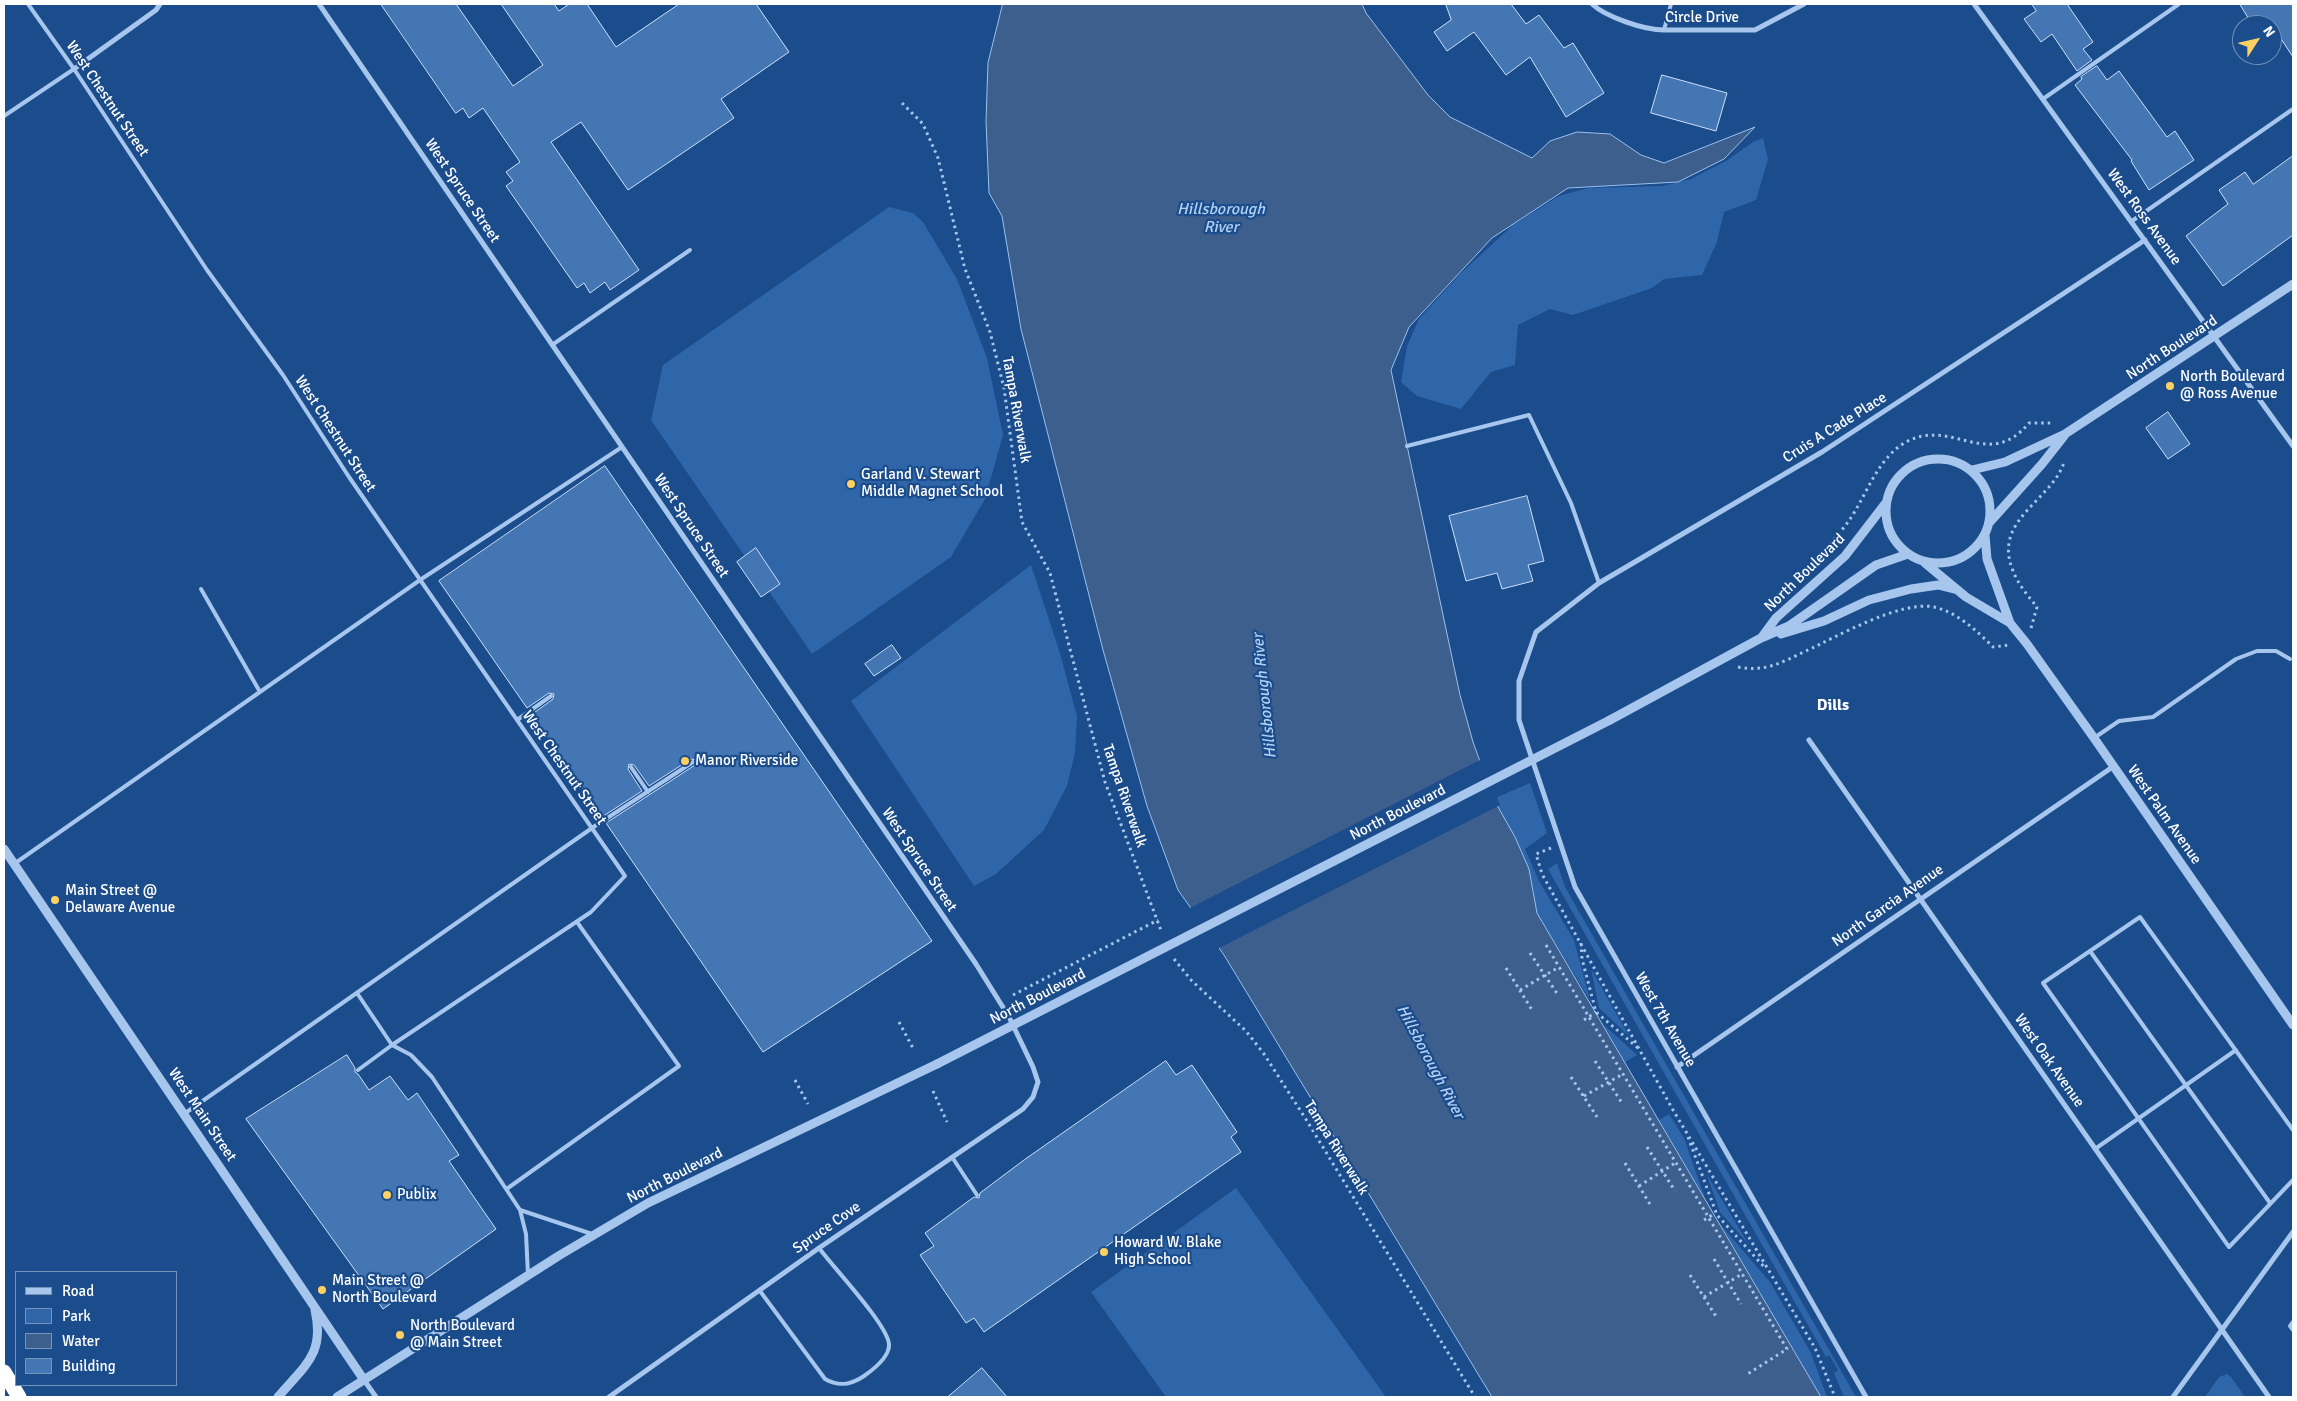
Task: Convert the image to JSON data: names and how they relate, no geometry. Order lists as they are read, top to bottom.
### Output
{
  "streets": {
    "street": [
      "Circle Drive",
      "West Spruce Street",
      "West Ross Avenue",
      "North Boulevard",
      "Cruis A Cade Place",
      "West Palm Avenue",
      "North Garcia Avenue",
      "West 7th Avenue",
      "West Oak Avenue",
      "West Main Street",
      "Spruce Cove"
    ],
    "lane": ["West Chestnut Street"],
    "path": ["Tampa Riverwalk"]
  },
  "crossings": [
    ["West Spruce Street", "Spruce Cove"],
    ["West Ross Avenue", "North Boulevard"],
    ["West Ross Avenue", "Cruis A Cade Place"],
    ["North Boulevard", "West Palm Avenue"],
    ["North Boulevard", "West Main Street"],
    ["Cruis A Cade Place", "West 7th Avenue"],
    ["West Palm Avenue", "North Garcia Avenue"],
    ["North Garcia Avenue", "West 7th Avenue"],
    ["North Garcia Avenue", "West Oak Avenue"]
  ],
  "districts": ["Dills"],
  "water": ["Hillsborough River"],
  "places": [
    "North Boulevard @ Ross Avenue",
    "Garland V. Stewart Middle Magnet School",
    "Manor Riverside",
    "Main Street @ Delaware Avenue",
    "Publix",
    "Howard W. Blake High School",
    "Main Street @ North Boulevard",
    "North Boulevard @ Main Street"
  ],
  "legend": [
    "Road",
    "Park",
    "Water",
    "Building"
  ],
  "north": "top right"
}
